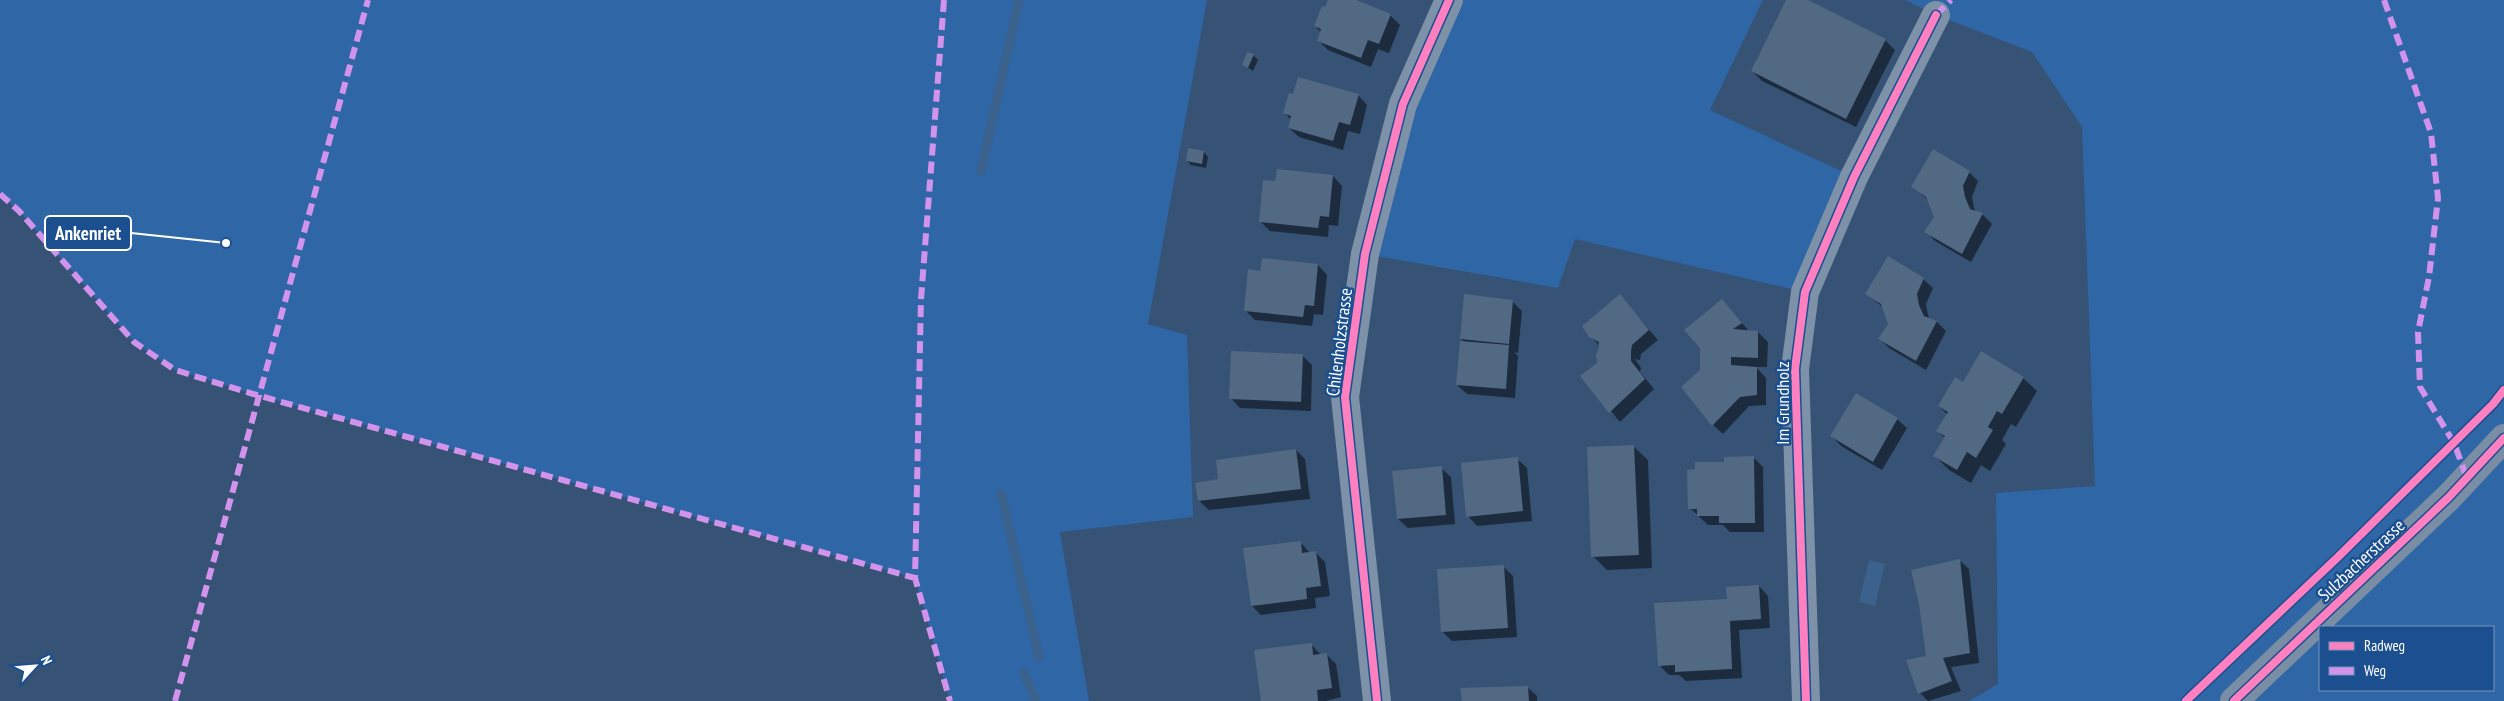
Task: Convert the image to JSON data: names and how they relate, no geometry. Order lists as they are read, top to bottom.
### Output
{
  "streets": {
    "street": ["Chilenholzstrasse", "Im Grundholz", "Sulzbacherstrasse"]
  },
  "places": ["Ankenriet"],
  "legend": ["Radweg", "Weg"],
  "north": "top right"
}
